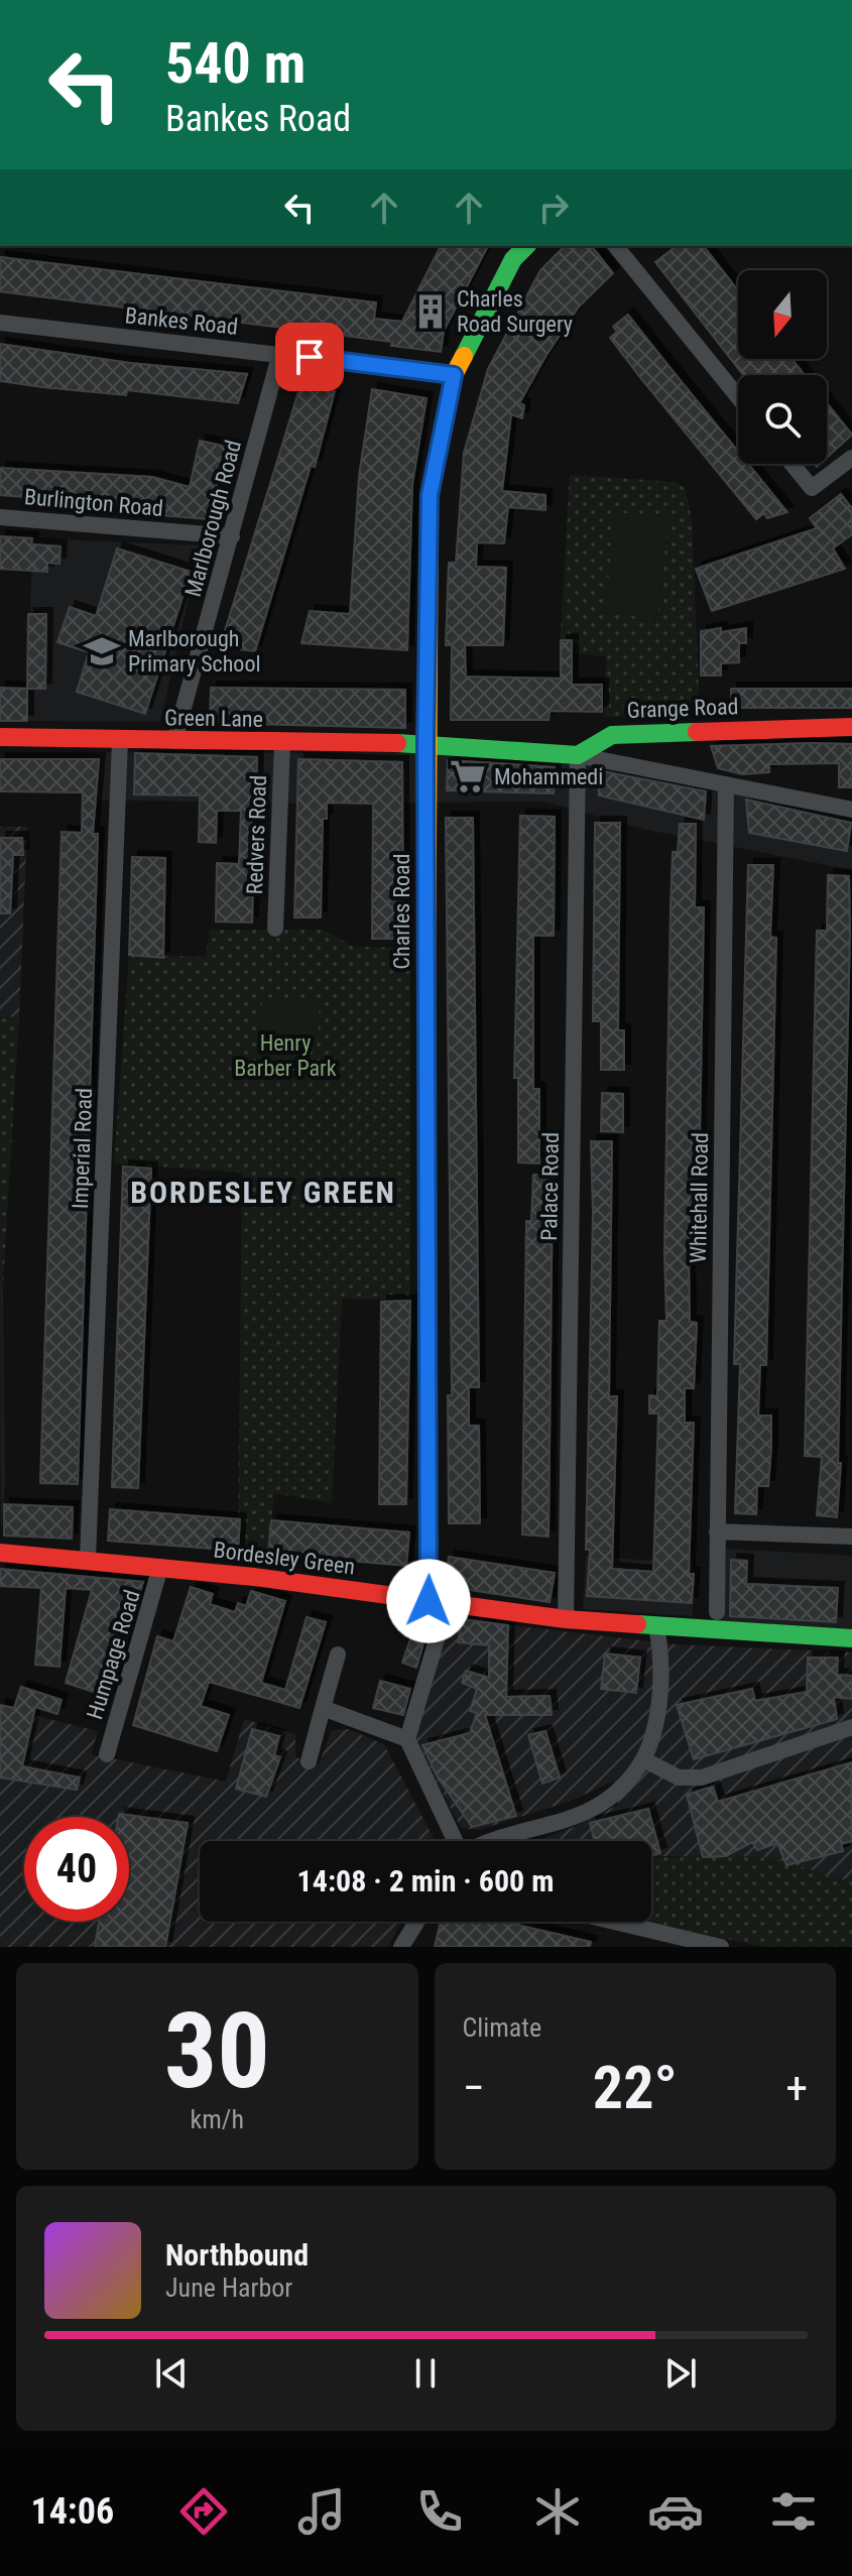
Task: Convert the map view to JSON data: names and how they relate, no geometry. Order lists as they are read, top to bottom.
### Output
{
  "streets": {
    "street": [
      "Bankes Road",
      "Burlington Road",
      "Marlborough Road",
      "Grange Road",
      "Green Lane",
      "Redvers Road",
      "Charles Road",
      "Imperial Road",
      "Palace Road",
      "Whitehall Road",
      "Bordesley Green",
      "Humpage Road"
    ]
  },
  "crossings": [
    ["Bankes Road", "Marlborough Road"],
    ["Bankes Road", "Charles Road"],
    ["Burlington Road", "Marlborough Road"],
    ["Marlborough Road", "Green Lane"],
    ["Grange Road", "Palace Road"],
    ["Green Lane", "Redvers Road"],
    ["Green Lane", "Charles Road"],
    ["Green Lane", "Imperial Road"],
    ["Charles Road", "Bordesley Green"],
    ["Imperial Road", "Bordesley Green"],
    ["Palace Road", "Bordesley Green"],
    ["Bordesley Green", "Humpage Road"]
  ],
  "districts": ["BORDESLEY GREEN"],
  "parks": ["Henry Barber Park"],
  "places": {
    "building": ["Charles Road Surgery"],
    "school or university": ["Marlborough Primary School"],
    "supermarket": ["Mohammedi"]
  },
  "north": "bottom",
  "page": {
    "turn": ["540 m", "Bankes Road"],
    "limit": "40",
    "trip": "14:08 · 2 min · 600 m",
    "tile": [
      ["30", "km/h"],
      "Climate"
    ],
    "heat": ["−", "22°", "+"],
    "song": ["Northbound", "June Harbor"],
    "tabs": "14:06"
  }
}
